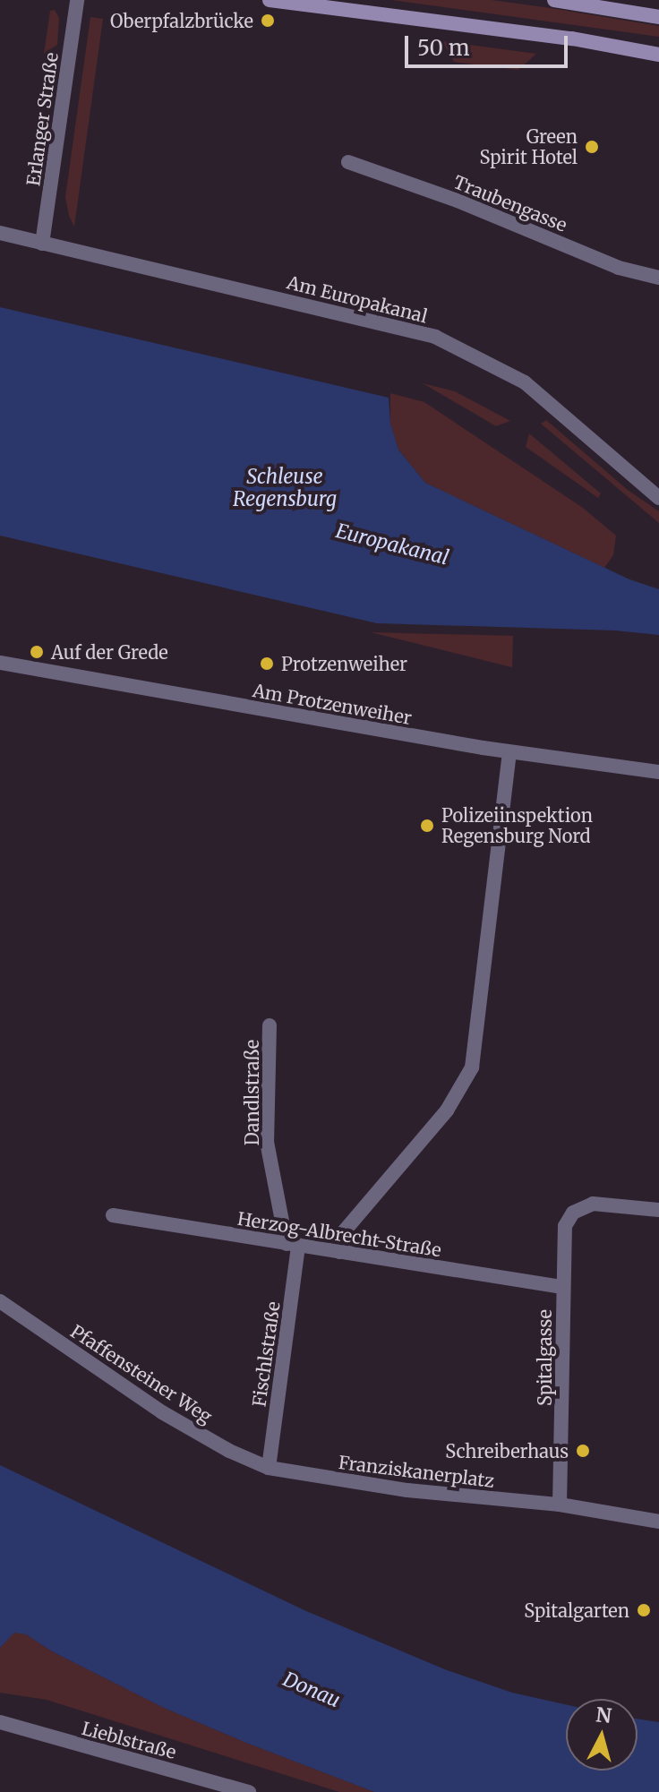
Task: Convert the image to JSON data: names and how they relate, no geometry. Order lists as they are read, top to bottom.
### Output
{
  "streets": {
    "street": [
      "Erlanger Straße",
      "Traubengasse",
      "Am Europakanal",
      "Am Protzenweiher",
      "Dandlstraße",
      "Herzog-Albrecht-Straße",
      "Fischlstraße",
      "Spitalgasse",
      "Pfaffensteiner Weg",
      "Franziskanerplatz",
      "Lieblstraße"
    ]
  },
  "crossings": [
    ["Erlanger Straße", "Am Europakanal"],
    ["Dandlstraße", "Herzog-Albrecht-Straße"],
    ["Dandlstraße", "Fischlstraße"],
    ["Herzog-Albrecht-Straße", "Fischlstraße"],
    ["Herzog-Albrecht-Straße", "Spitalgasse"],
    ["Fischlstraße", "Pfaffensteiner Weg"],
    ["Fischlstraße", "Franziskanerplatz"],
    ["Spitalgasse", "Franziskanerplatz"],
    ["Pfaffensteiner Weg", "Franziskanerplatz"]
  ],
  "water": ["Schleuse Regensburg", "Europakanal", "Donau"],
  "places": [
    "Oberpfalzbrücke",
    "Green Spirit Hotel",
    "Auf der Grede",
    "Protzenweiher",
    "Polizeiinspektion Regensburg Nord",
    "Schreiberhaus",
    "Spitalgarten"
  ],
  "scale_bar": "50 m",
  "north": "top"
}
